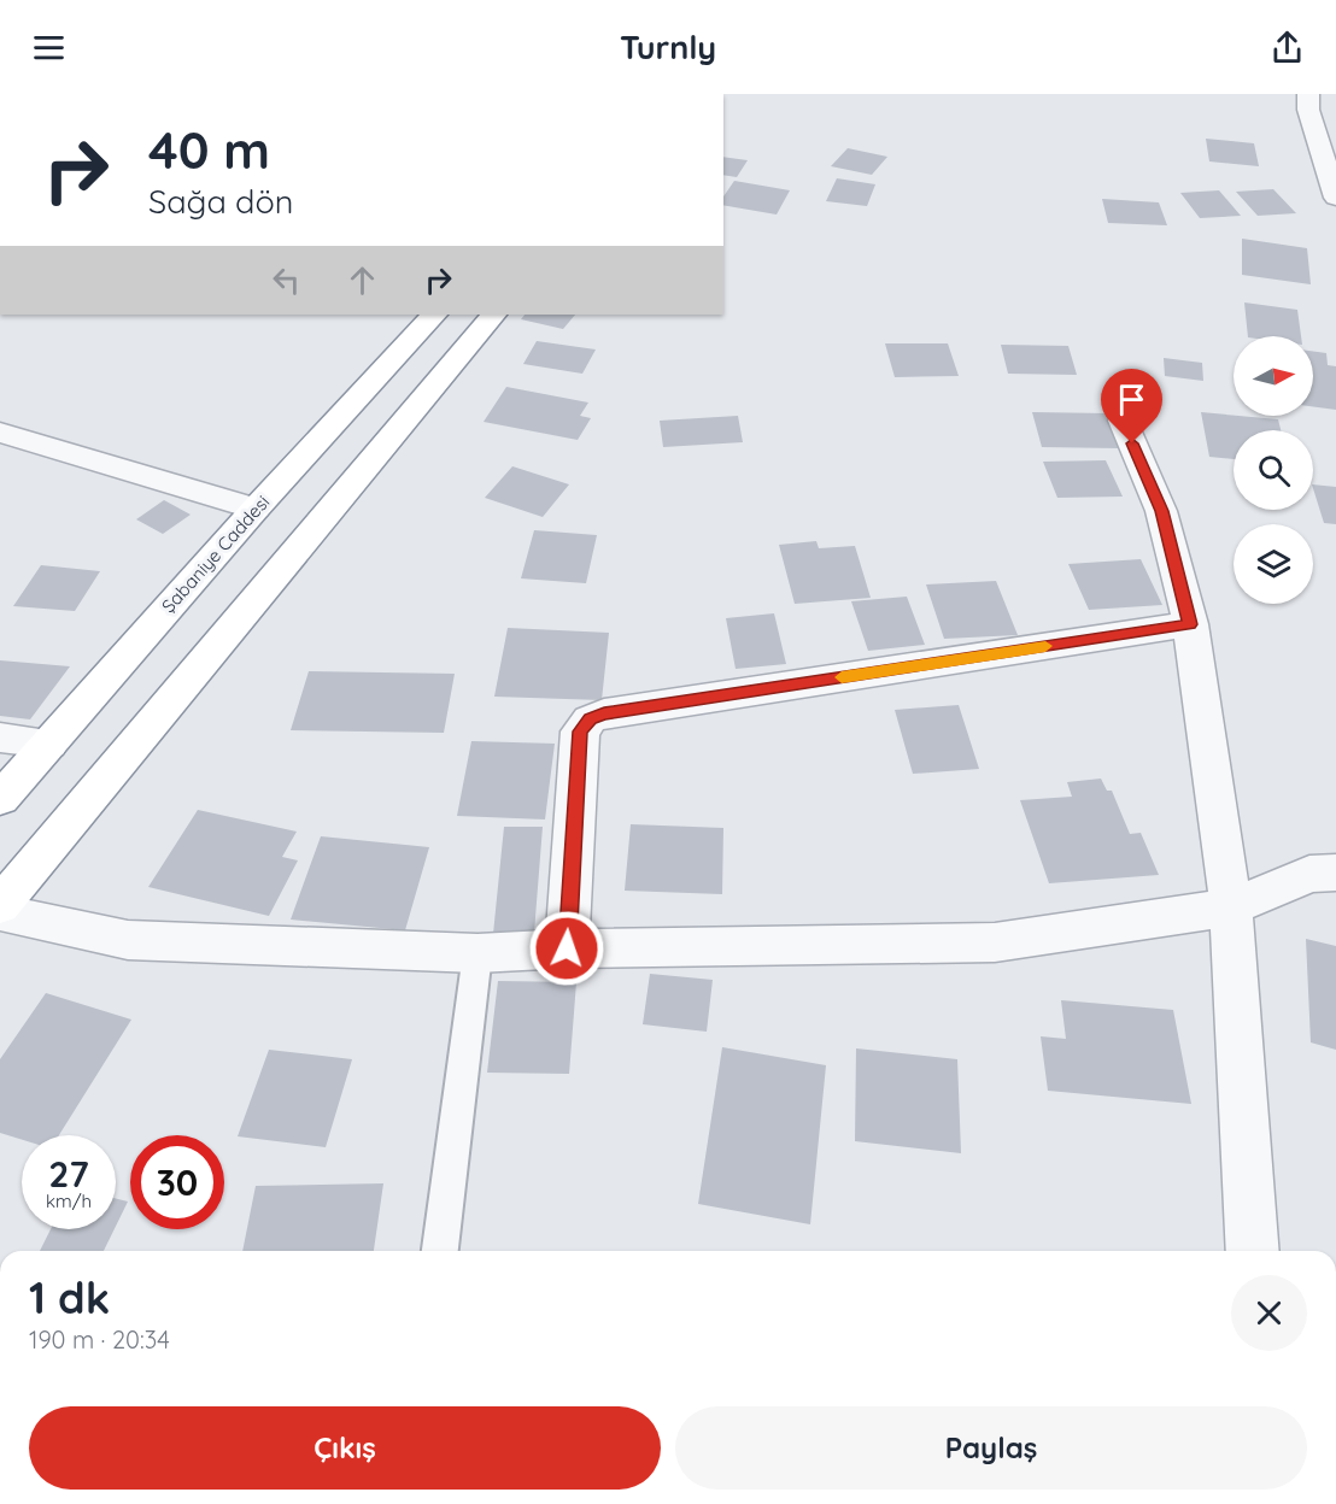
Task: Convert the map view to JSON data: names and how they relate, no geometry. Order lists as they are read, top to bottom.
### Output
{
  "streets": {
    "highway": ["Şabaniye Caddesi"]
  },
  "north": "right",
  "page": {
    "header": "Turnly",
    "turn": ["40 m", "Sağa dön"],
    "speed": "27 km/h",
    "limit": "30",
    "heading": ["1 dk", "190 m · 20:34"],
    "buttons": ["Çıkış", "Paylaş"]
  }
}
